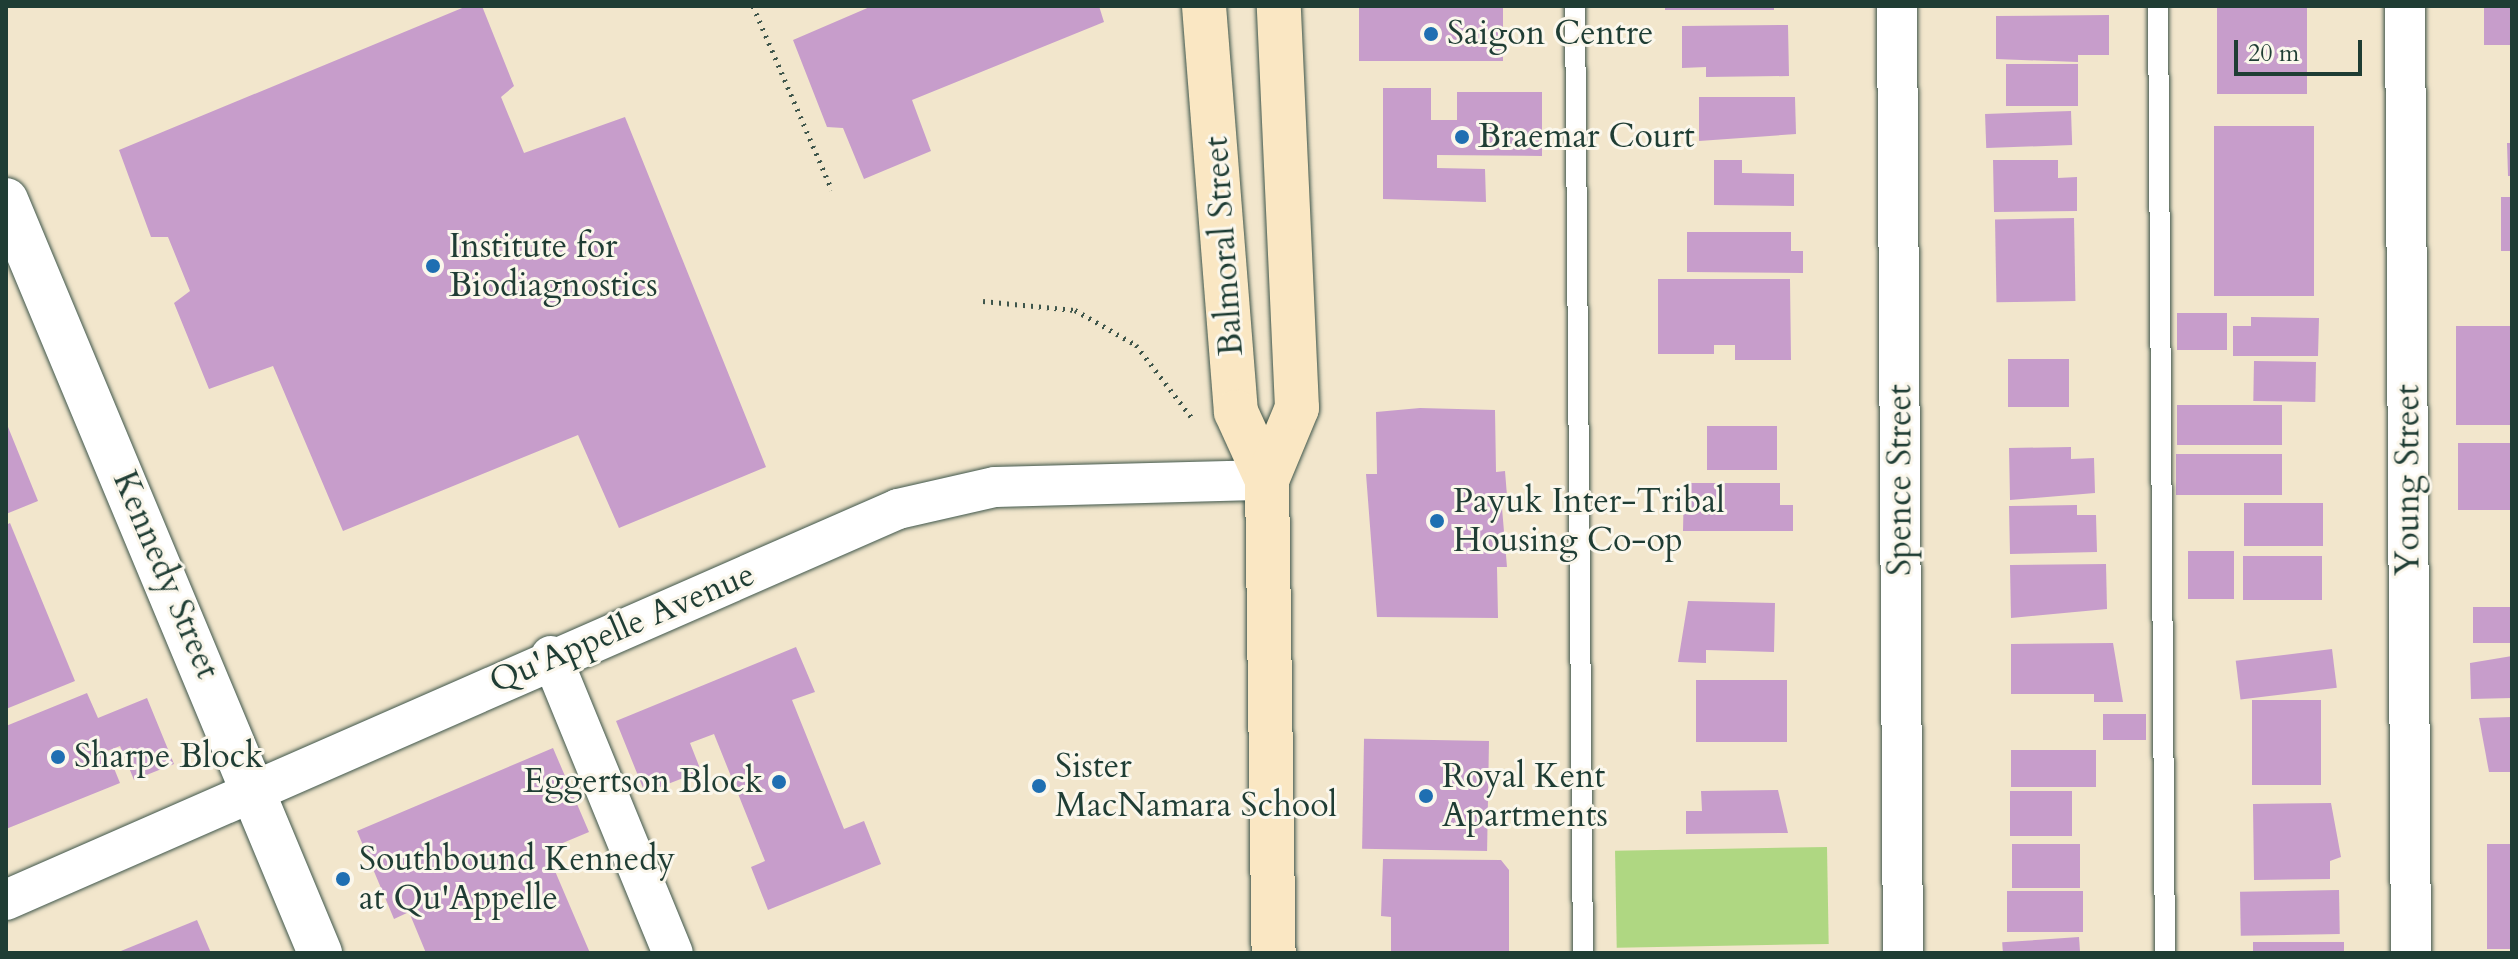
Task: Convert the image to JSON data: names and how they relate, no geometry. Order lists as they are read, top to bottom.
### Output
{
  "streets": {
    "main road": ["Balmoral Street"],
    "street": [
      "Spence Street",
      "Young Street",
      "Kennedy Street",
      "Qu'Appelle Avenue"
    ]
  },
  "crossings": [
    ["Balmoral Street", "Qu'Appelle Avenue"],
    ["Kennedy Street", "Qu'Appelle Avenue"]
  ],
  "places": [
    "Saigon Centre",
    "Braemar Court",
    "Institute for Biodiagnostics",
    "Payuk Inter-Tribal Housing Co-op",
    "Sharpe Block",
    "Eggertson Block",
    "Sister MacNamara School",
    "Royal Kent Apartments",
    "Southbound Kennedy at Qu'Appelle"
  ],
  "scale_bar": "20 m"
}
